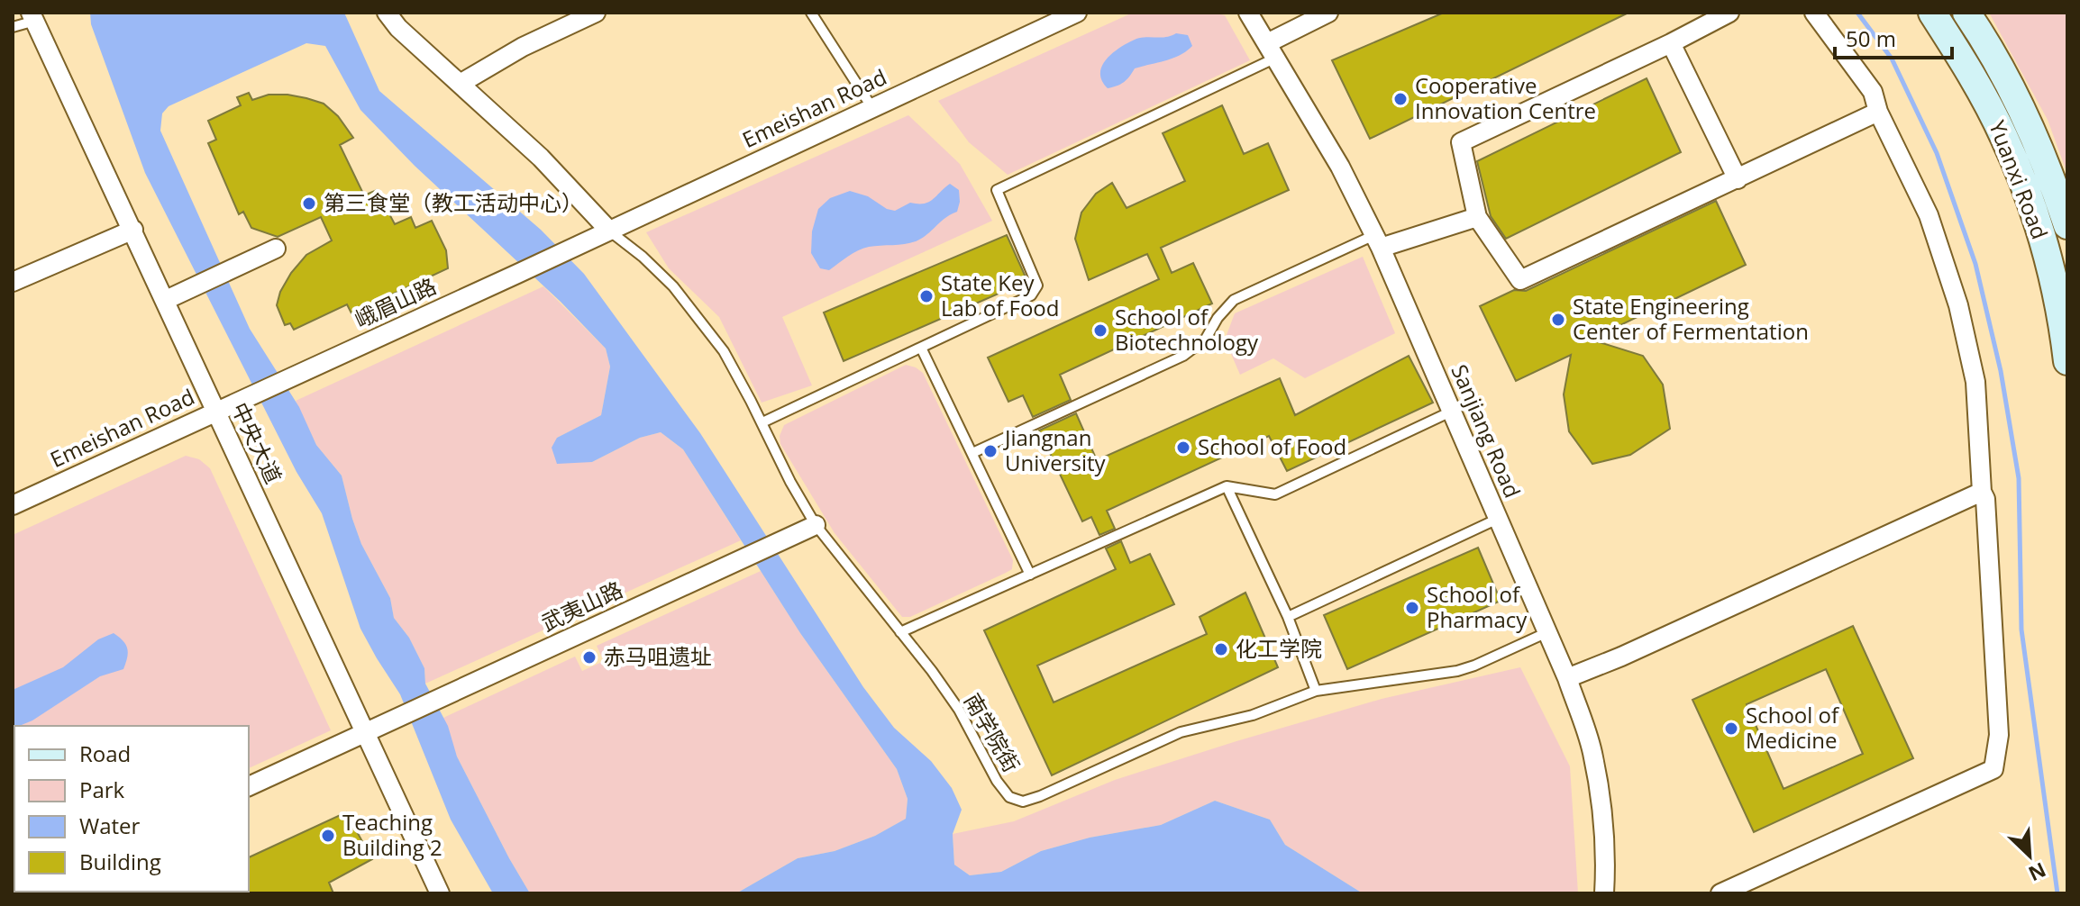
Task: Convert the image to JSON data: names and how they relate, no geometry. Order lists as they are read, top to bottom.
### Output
{
  "streets": {
    "main road": ["Yuanxi Road"],
    "street": [
      "Emeishan Road",
      "峨眉山路",
      "Sanjiang Road",
      "中央大道",
      "武夷山路"
    ],
    "lane": ["南学院街"]
  },
  "crossings": [
    ["Emeishan Road", "峨眉山路"],
    ["Emeishan Road", "中央大道"],
    ["Emeishan Road", "南学院街"],
    ["Sanjiang Road", "南学院街"],
    ["中央大道", "武夷山路"],
    ["武夷山路", "南学院街"]
  ],
  "places": [
    "Cooperative Innovation Centre",
    "第三食堂（教工活动中心）",
    "State Key Lab of Food",
    "State Engineering Center of Fermentation",
    "School of Biotechnology",
    "School of Food",
    "Jiangnan University",
    "School of Pharmacy",
    "化工学院",
    "赤马咀遗址",
    "School of Medicine",
    "Teaching Building 2"
  ],
  "legend": [
    "Road",
    "Park",
    "Water",
    "Building"
  ],
  "scale_bar": "50 m",
  "north": "bottom right"
}
